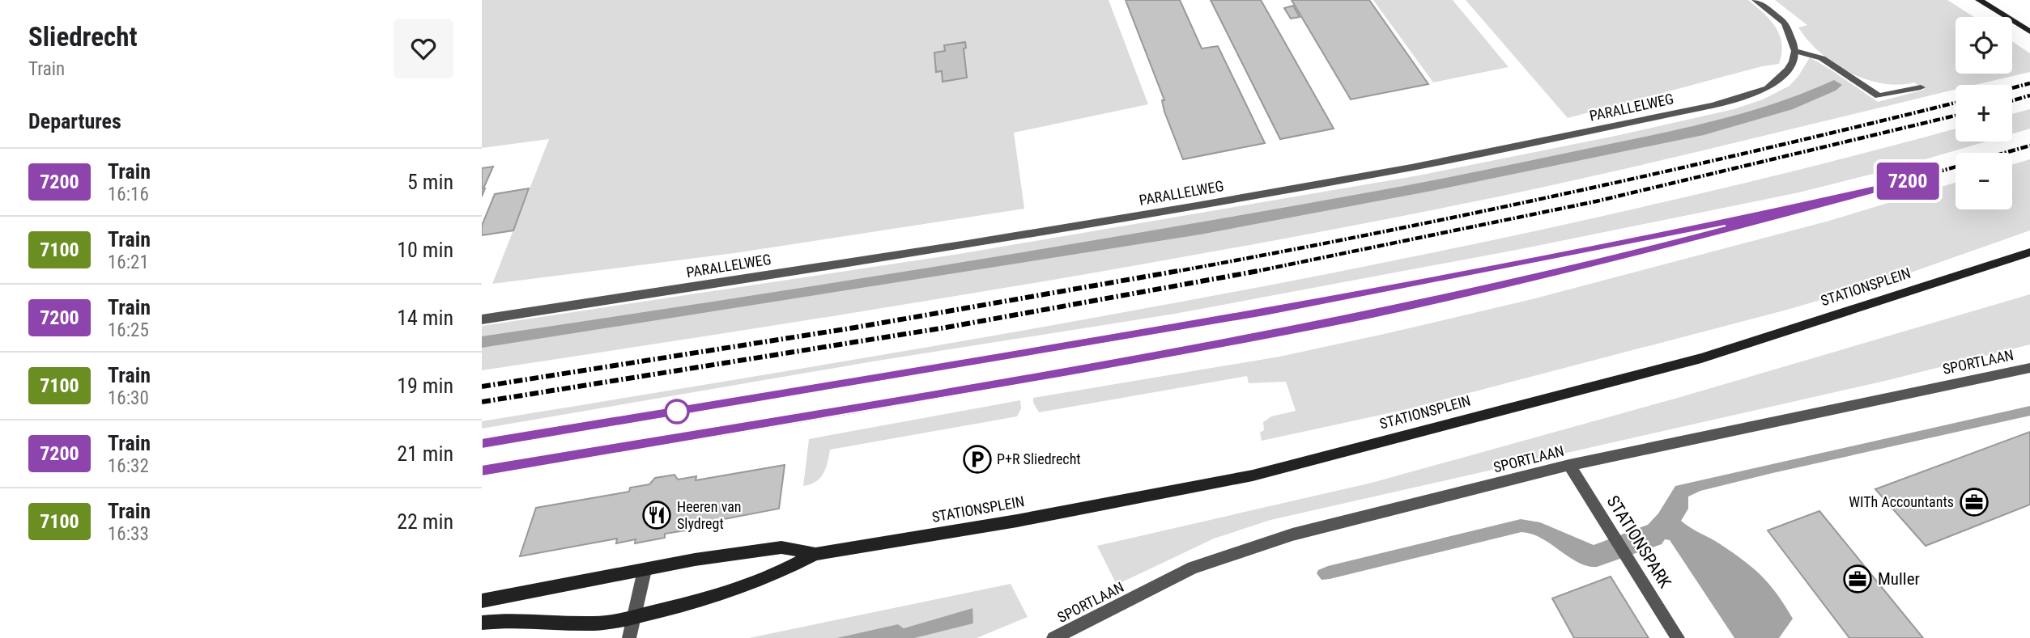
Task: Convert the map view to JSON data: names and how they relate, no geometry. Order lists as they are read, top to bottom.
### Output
{
  "streets": {
    "main road": ["STATIONSPLEIN"],
    "street": ["PARALLELWEG", "SPORTLAAN", "STATIONSPARK"]
  },
  "crossings": [
    ["SPORTLAAN", "STATIONSPARK"]
  ],
  "places": {
    "parking": ["P+R Sliedrecht"],
    "office": ["WITh Accountants", "Muller"],
    "restaurant": ["Heeren van Slydregt"]
  },
  "page": {
    "heading": [
      ["Sliedrecht", "Train"],
      "Departures"
    ],
    "on_map": "7200",
    "map_buttons": ["+", "−"],
    "list": [
      {
        "mark": "7200",
        "name": "Train",
        "note": "16:16",
        "value": "5 min"
      },
      {
        "mark": "7100",
        "name": "Train",
        "note": "16:21",
        "value": "10 min"
      },
      {
        "mark": "7200",
        "name": "Train",
        "note": "16:25",
        "value": "14 min"
      },
      {
        "mark": "7100",
        "name": "Train",
        "note": "16:30",
        "value": "19 min"
      },
      {
        "mark": "7200",
        "name": "Train",
        "note": "16:32",
        "value": "21 min"
      },
      {
        "mark": "7100",
        "name": "Train",
        "note": "16:33",
        "value": "22 min"
      }
    ]
  }
}
